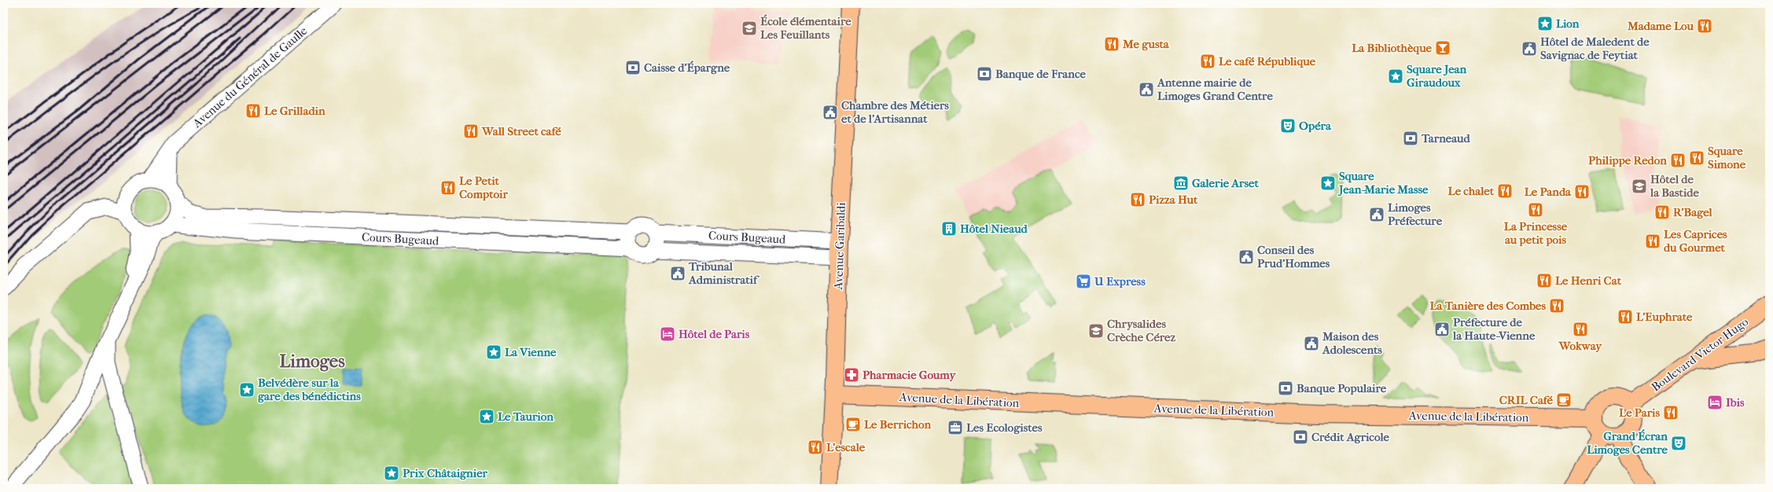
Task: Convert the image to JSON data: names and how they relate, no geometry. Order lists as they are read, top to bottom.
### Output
{
  "streets": {
    "main road": ["Avenue Garibaldi", "Boulevard Victor Hugo", "Avenue de la Libération"],
    "street": ["Avenue du Général de Gaulle", "Cours Bugeaud"]
  },
  "crossings": [
    ["Avenue du Général de Gaulle", "Cours Bugeaud"],
    ["Cours Bugeaud", "Avenue Garibaldi"],
    ["Avenue Garibaldi", "Avenue de la Libération"],
    ["Boulevard Victor Hugo", "Avenue de la Libération"]
  ],
  "districts": ["Limoges"],
  "places": {
    "place": [
      "Lion",
      "Square Jean Giraudoux",
      "Square Jean-Marie Masse",
      "La Vienne",
      "Belvédère sur la gare des bénédictins",
      "Le Taurion",
      "Prix Châtaignier"
    ],
    "restaurant": [
      "Madame Lou",
      "Me gusta",
      "Le café République",
      "Le Grilladin",
      "Wall Street café",
      "Square Simone",
      "Philippe Redon",
      "Le Petit Comptoir",
      "Le chalet",
      "Le Panda",
      "Pizza Hut",
      "La Princesse au petit pois",
      "R'Bagel",
      "Les Caprices du Gourmet",
      "Le Henri Cat",
      "La Tanière des Combes",
      "L'Euphrate",
      "Wokway",
      "Le Paris",
      "L'escale"
    ],
    "school or university": ["École élémentaire Les Feuillants", "Hôtel de la Bastide", "Chrysalides Crèche Cérez"],
    "bar": ["La Bibliothèque"],
    "public building": [
      "Hôtel de Maledent de Savignac de Feytiat",
      "Antenne mairie de Limoges Grand Centre",
      "Chambre des Métiers et de l'Artisannat",
      "Limoges Préfecture",
      "Conseil des Prud'Hommes",
      "Tribunal Administratif",
      "Préfecture de la Haute-Vienne",
      "Maison des Adolescents"
    ],
    "bank": [
      "Caisse d'Épargne",
      "Banque de France",
      "Tarneaud",
      "Banque Populaire",
      "Crédit Agricole"
    ],
    "theatre": ["Opéra", "Grand Écran Limoges Centre"],
    "museum": ["Galerie Arset"],
    "building": ["Hôtel Nieaud"],
    "supermarket": ["U Express"],
    "hotel": ["Hôtel de Paris", "Ibis"],
    "pharmacy": ["Pharmacie Goumy"],
    "cafe": ["CRIL Café", "Le Berrichon"],
    "office": ["Les Ecologistes"]
  }
}
